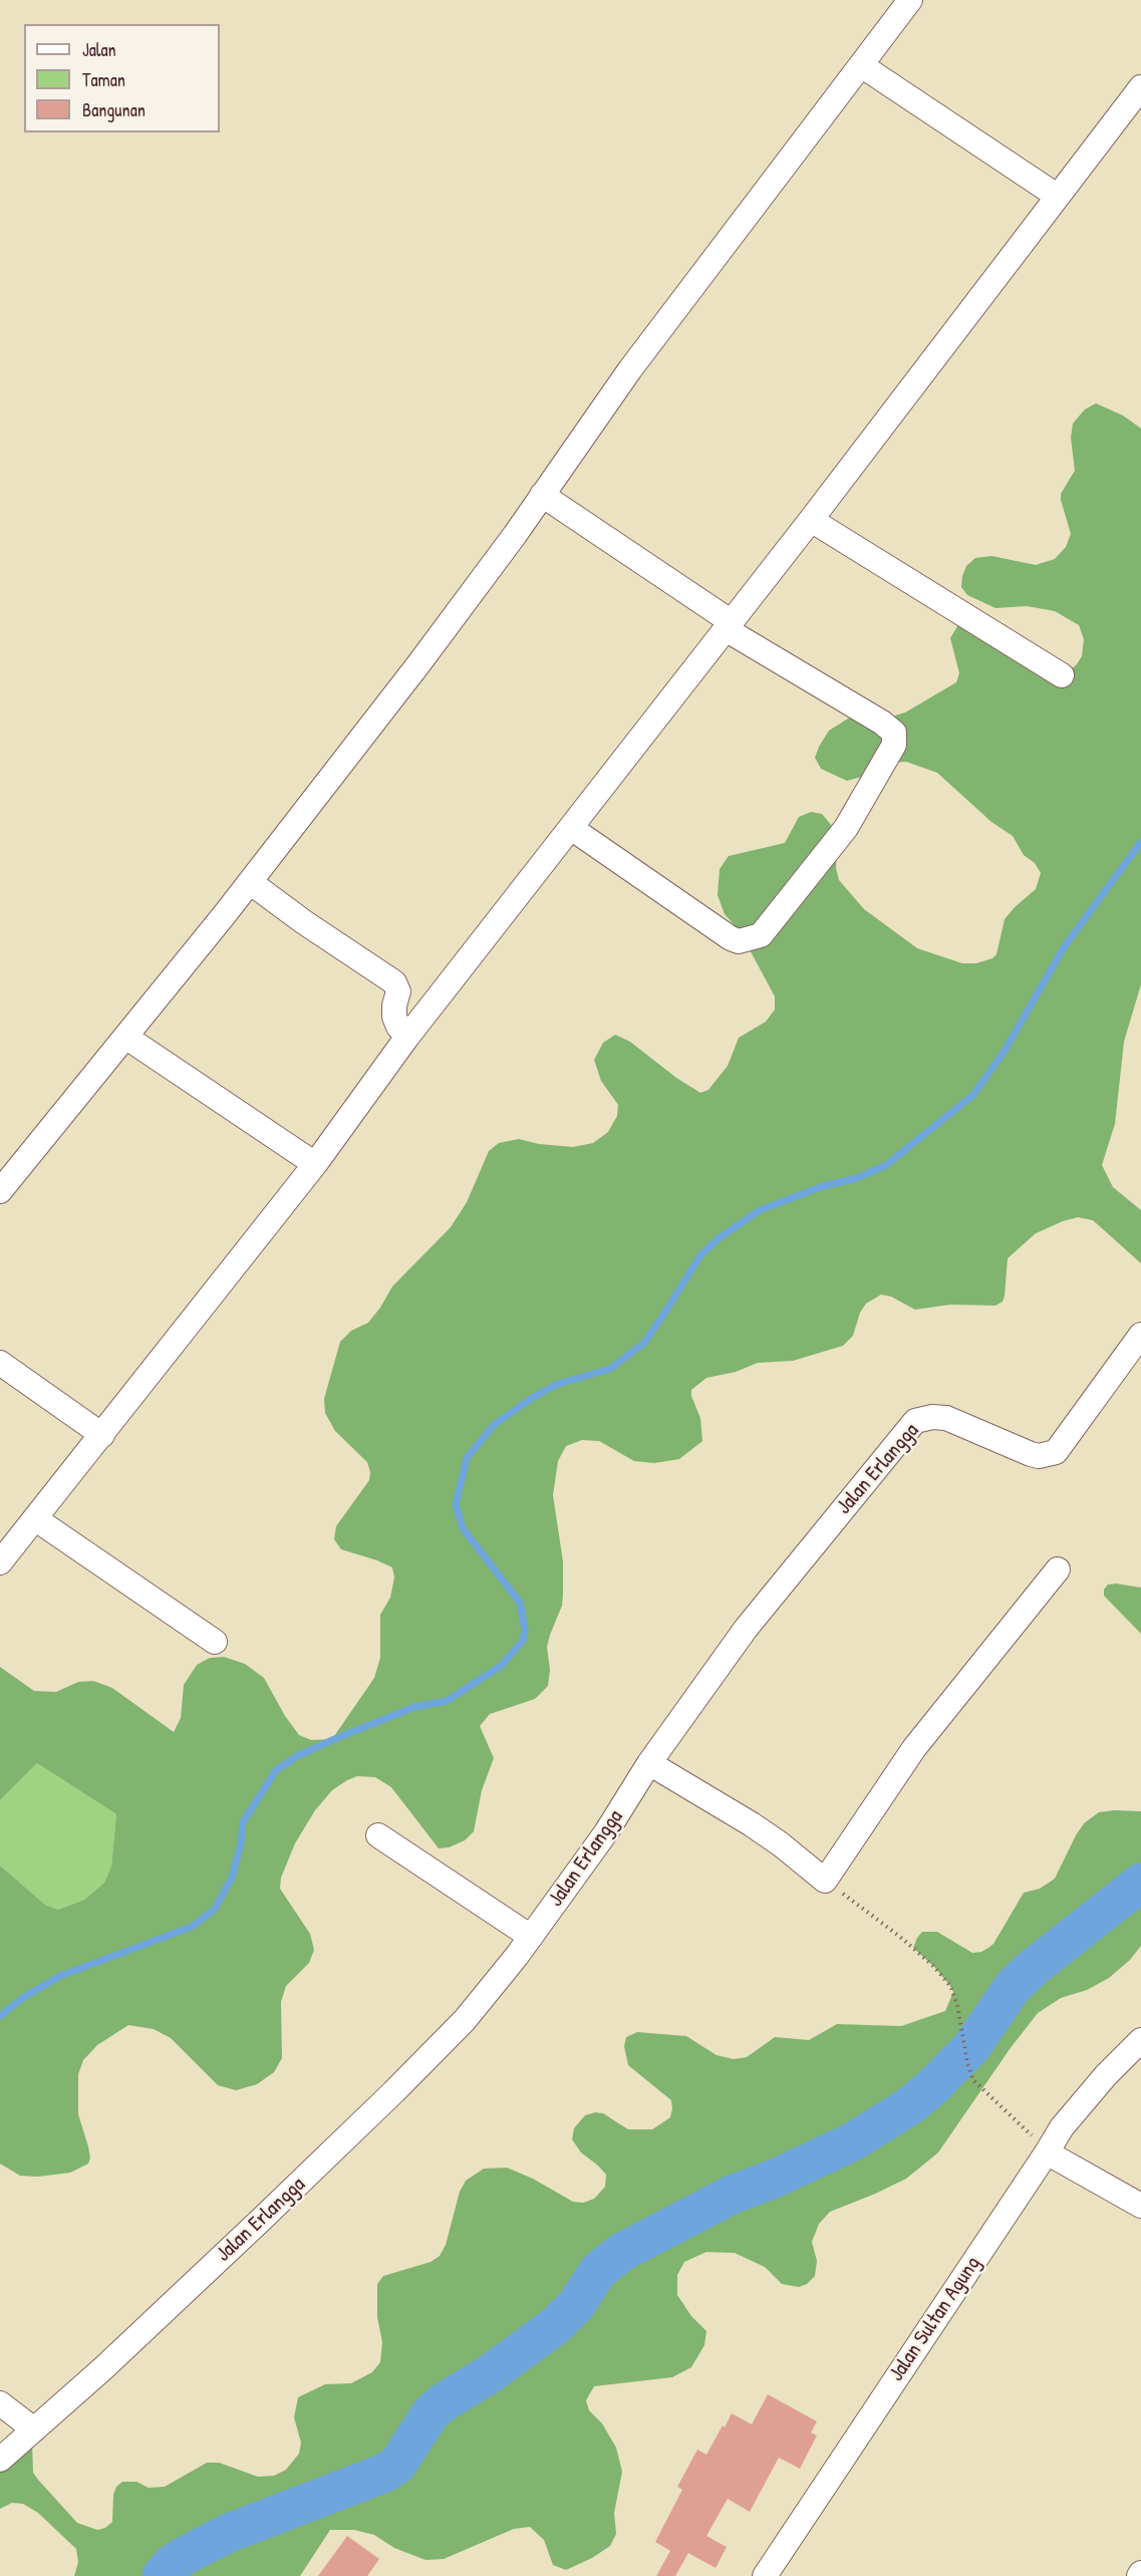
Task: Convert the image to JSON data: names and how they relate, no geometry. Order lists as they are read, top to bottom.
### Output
{
  "streets": {
    "street": ["Jalan Erlangga", "Jalan Sultan Agung"]
  },
  "legend": ["Jalan", "Taman", "Bangunan"]
}
